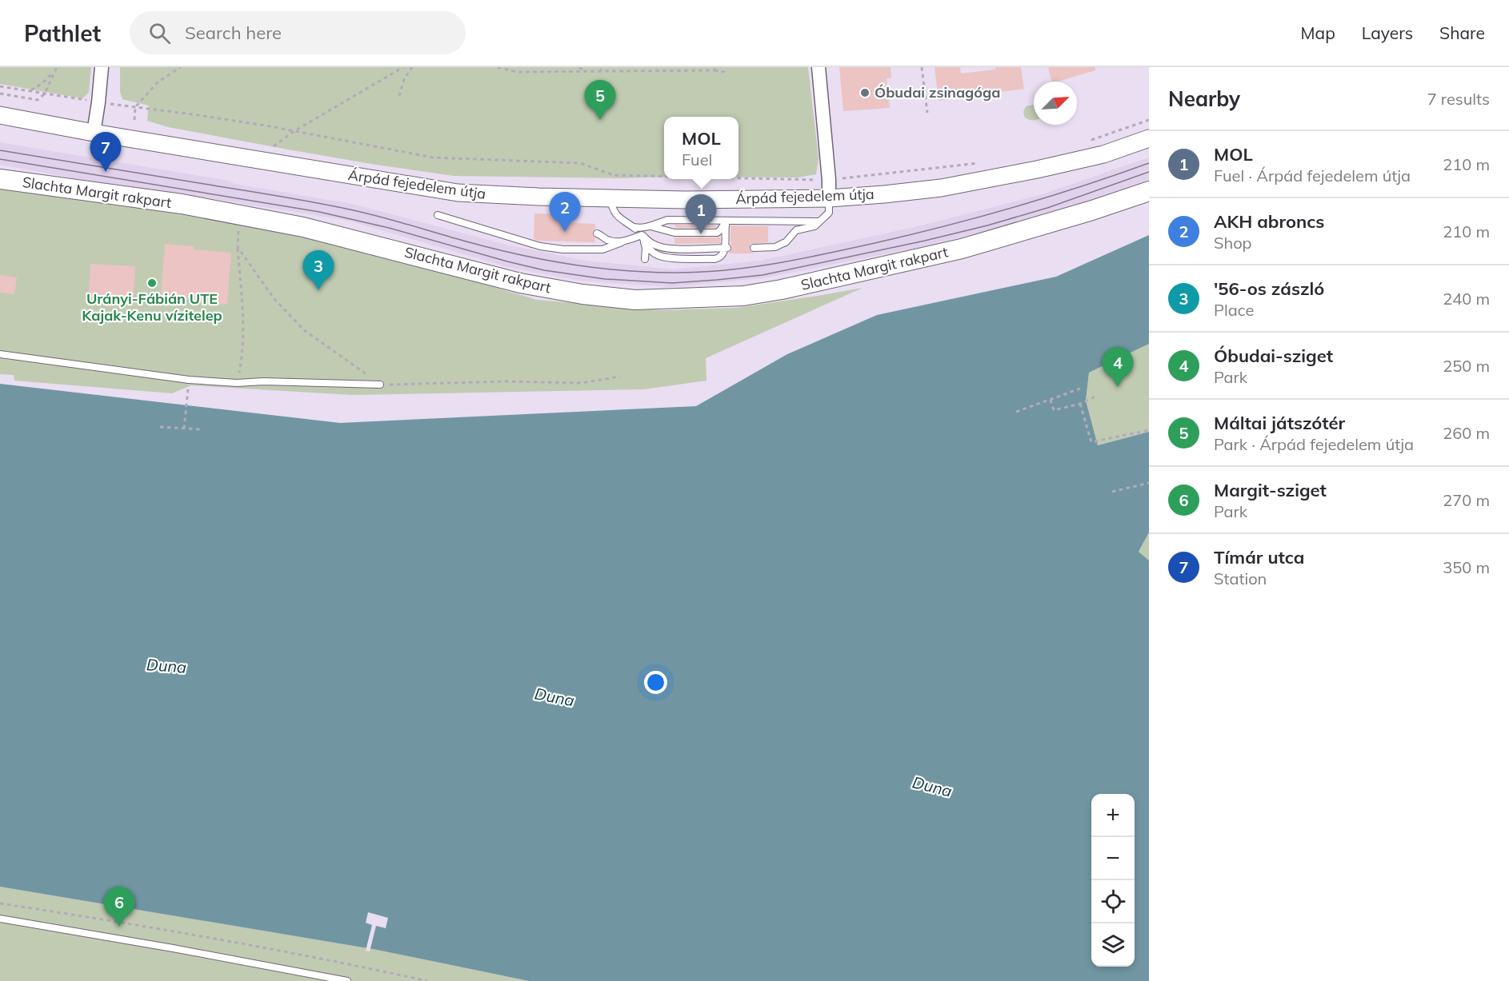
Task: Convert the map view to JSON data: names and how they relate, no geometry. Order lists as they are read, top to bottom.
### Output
{
  "streets": {
    "main road": ["Slachta Margit rakpart"],
    "street": ["Árpád fejedelem útja"]
  },
  "water": ["Duna"],
  "places": ["Óbudai zsinagóga", "Urányi-Fábián UTE Kajak-Kenu vízitelep"],
  "north": "top right",
  "page": {
    "header": "Pathlet",
    "search": "Search here",
    "nav": ["Map", "Layers", "Share"],
    "heading": ["Nearby", "7 results"],
    "pins": [
      "5",
      "7",
      "2",
      "1",
      "3",
      "4",
      "6"
    ],
    "popup": ["MOL", "Fuel"],
    "list": [
      {
        "mark": "1",
        "name": "MOL",
        "note": "Fuel · Árpád fejedelem útja",
        "value": "210 m"
      },
      {
        "mark": "2",
        "name": "AKH abroncs",
        "note": "Shop",
        "value": "210 m"
      },
      {
        "mark": "3",
        "name": "'56-os zászló",
        "note": "Place",
        "value": "240 m"
      },
      {
        "mark": "4",
        "name": "Óbudai-sziget",
        "note": "Park",
        "value": "250 m"
      },
      {
        "mark": "5",
        "name": "Máltai játszótér",
        "note": "Park · Árpád fejedelem útja",
        "value": "260 m"
      },
      {
        "mark": "6",
        "name": "Margit-sziget",
        "note": "Park",
        "value": "270 m"
      },
      {
        "mark": "7",
        "name": "Tímár utca",
        "note": "Station",
        "value": "350 m"
      }
    ],
    "map_buttons": ["+", "−"]
  }
}
